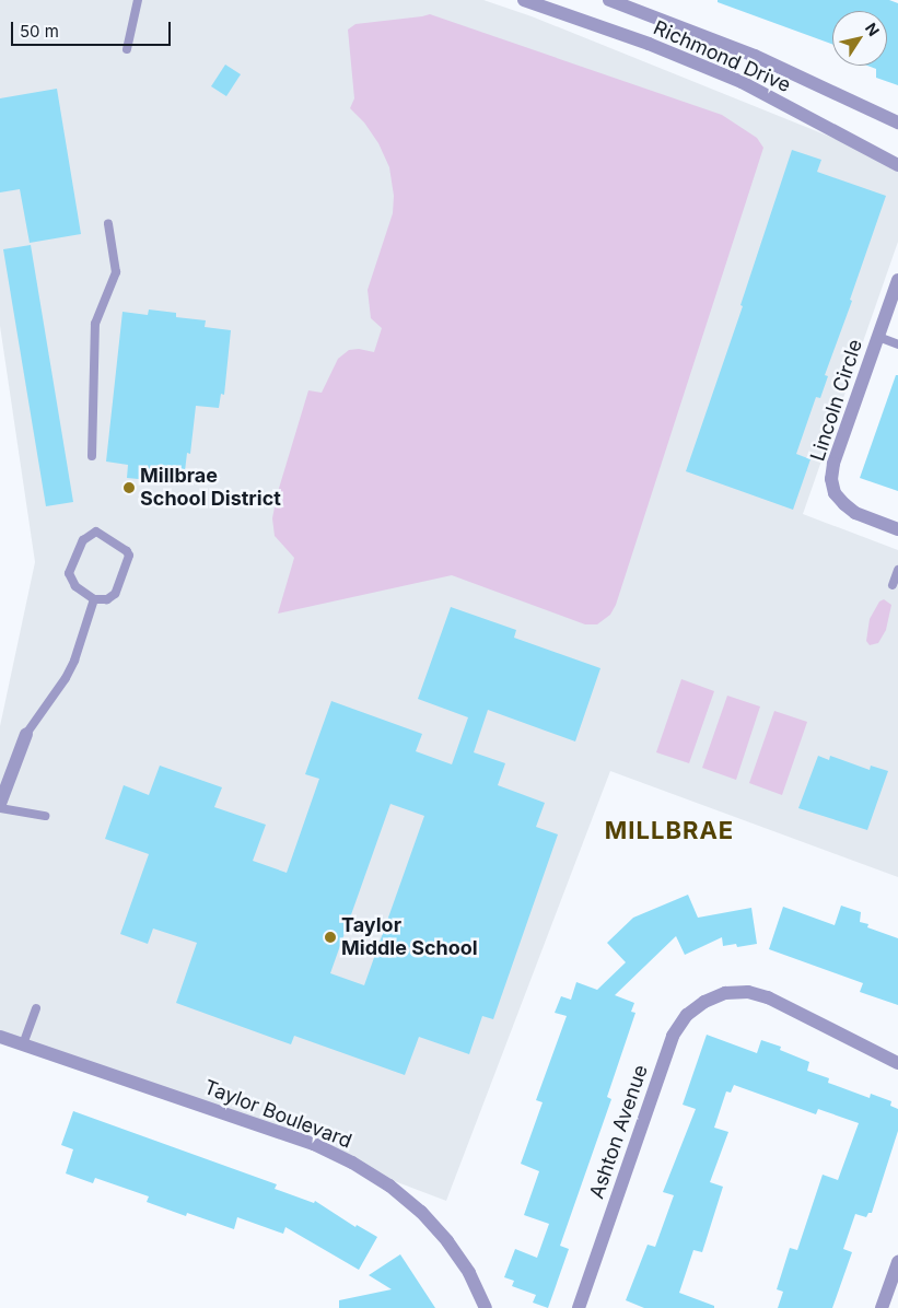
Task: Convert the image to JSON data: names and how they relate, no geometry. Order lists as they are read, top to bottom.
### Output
{
  "streets": {
    "street": [
      "Richmond Drive",
      "Lincoln Circle",
      "Taylor Boulevard",
      "Ashton Avenue"
    ]
  },
  "districts": ["MILLBRAE"],
  "places": ["Millbrae School District", "Taylor Middle School"],
  "scale_bar": "50 m",
  "north": "top right"
}
